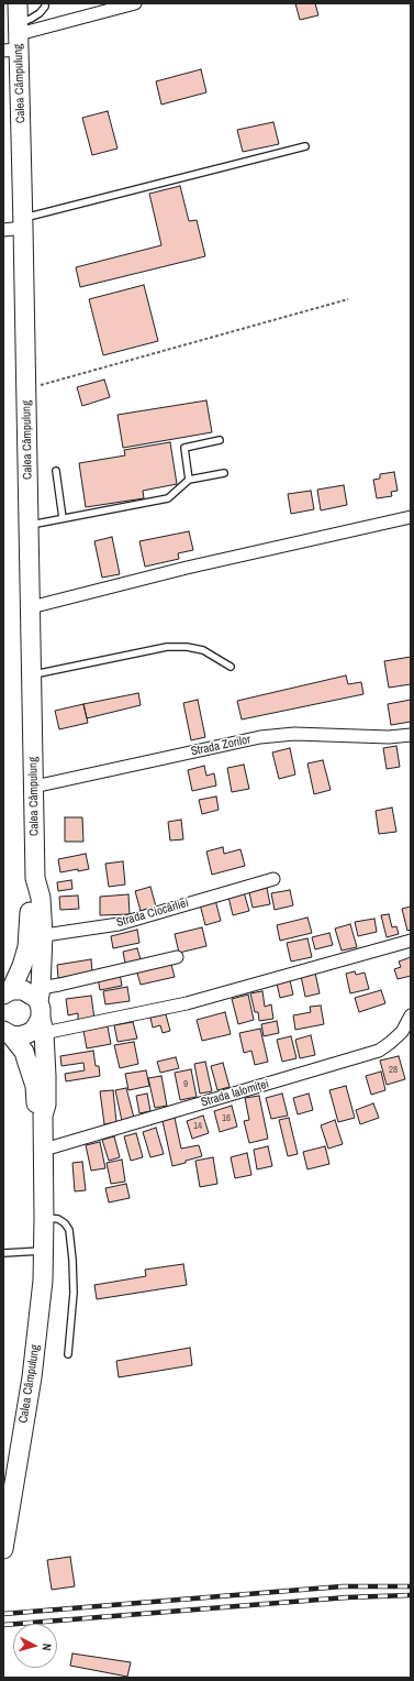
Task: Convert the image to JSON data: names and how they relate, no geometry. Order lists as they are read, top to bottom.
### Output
{
  "streets": {
    "main road": ["Calea Câmpulung"],
    "street": ["Strada Zorilor", "Strada Ciocârliei", "Strada Ialomiței"]
  },
  "crossings": [
    ["Calea Câmpulung", "Strada Zorilor"],
    ["Calea Câmpulung", "Strada Ciocârliei"],
    ["Calea Câmpulung", "Strada Ialomiței"]
  ],
  "house_numbers": [
    "28",
    "9",
    "16",
    "14"
  ],
  "north": "right"
}
